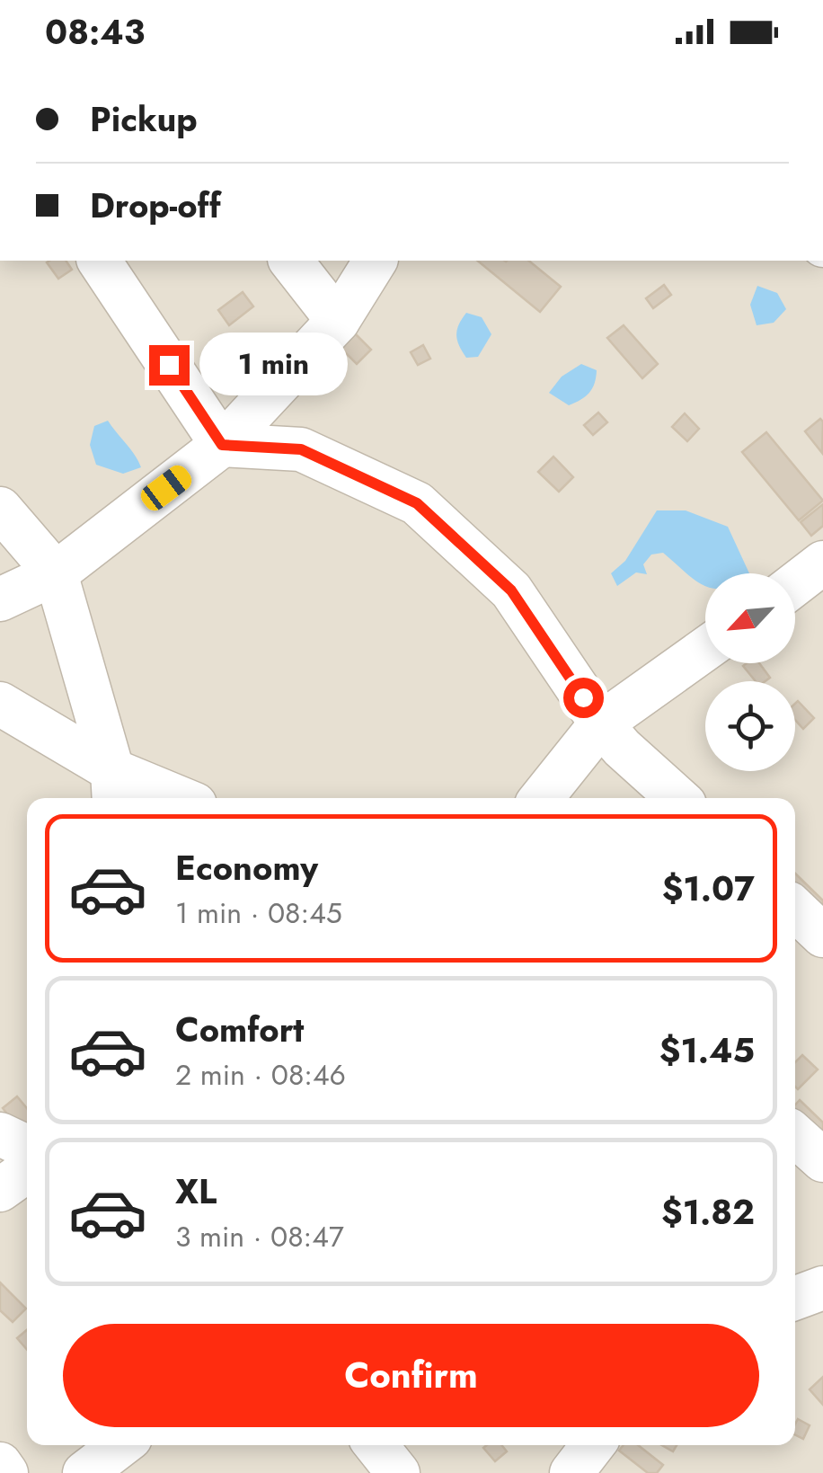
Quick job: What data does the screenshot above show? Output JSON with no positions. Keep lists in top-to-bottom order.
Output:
{
  "north": "bottom left",
  "page": {
    "status": "08:43",
    "banner": ["Pickup", "Drop-off"],
    "bubble": "1 min",
    "list": [
      {
        "name": "Economy",
        "note": "1 min · 08:45",
        "value": "$1.07"
      },
      {
        "name": "Comfort",
        "note": "2 min · 08:46",
        "value": "$1.45"
      },
      {
        "name": "XL",
        "note": "3 min · 08:47",
        "value": "$1.82"
      }
    ],
    "buttons": "Confirm"
  }
}
